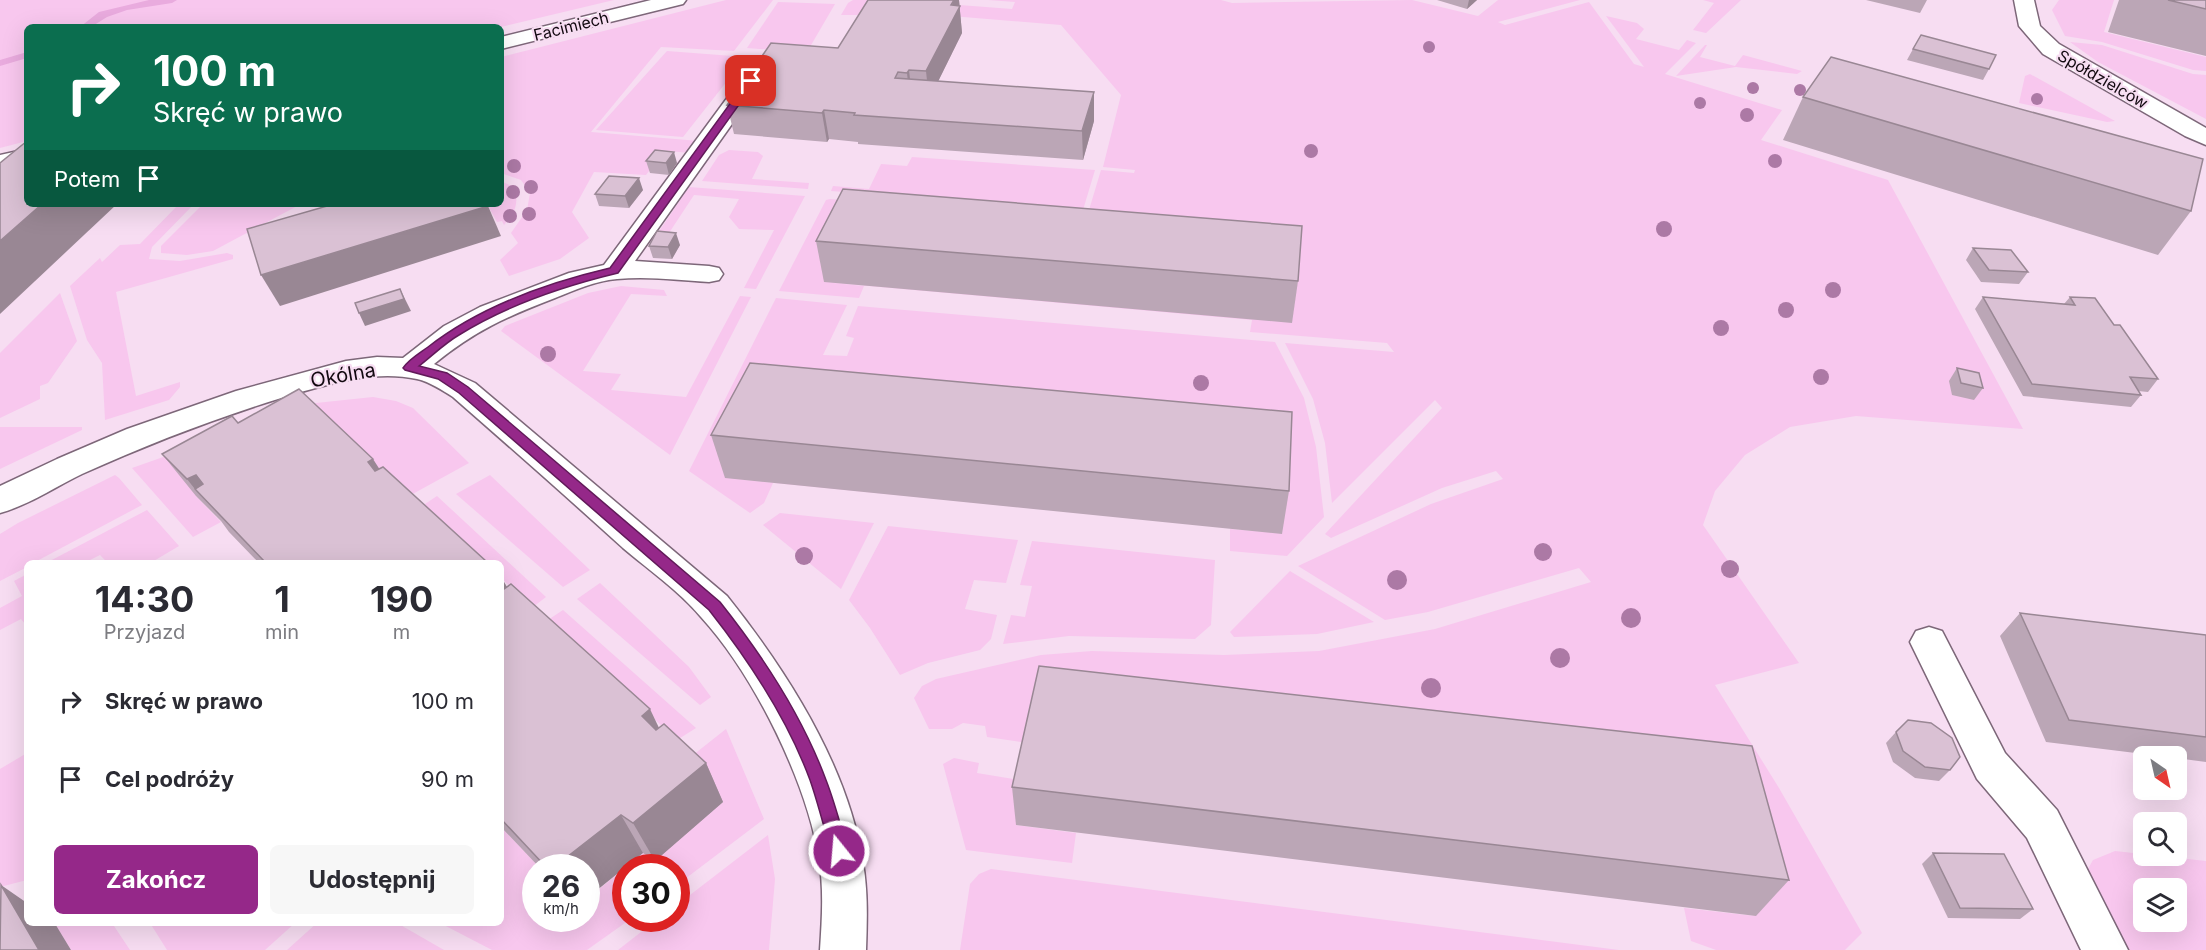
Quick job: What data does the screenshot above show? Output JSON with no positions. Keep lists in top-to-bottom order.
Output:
{
  "streets": {
    "street": ["Facimiech", "Spółdzielców", "Okólna"]
  },
  "north": "bottom right",
  "page": {
    "turn": ["100 m", "Skręć w prawo"],
    "then": "Potem",
    "eta": [
      "14:30",
      "Przyjazd",
      "1",
      "min",
      "190",
      "m"
    ],
    "list": [
      {
        "name": "Skręć w prawo",
        "value": "100 m"
      },
      {
        "name": "Cel podróży",
        "value": "90 m"
      }
    ],
    "buttons": ["Zakończ", "Udostępnij"],
    "speed": "26 km/h",
    "limit": "30"
  }
}
